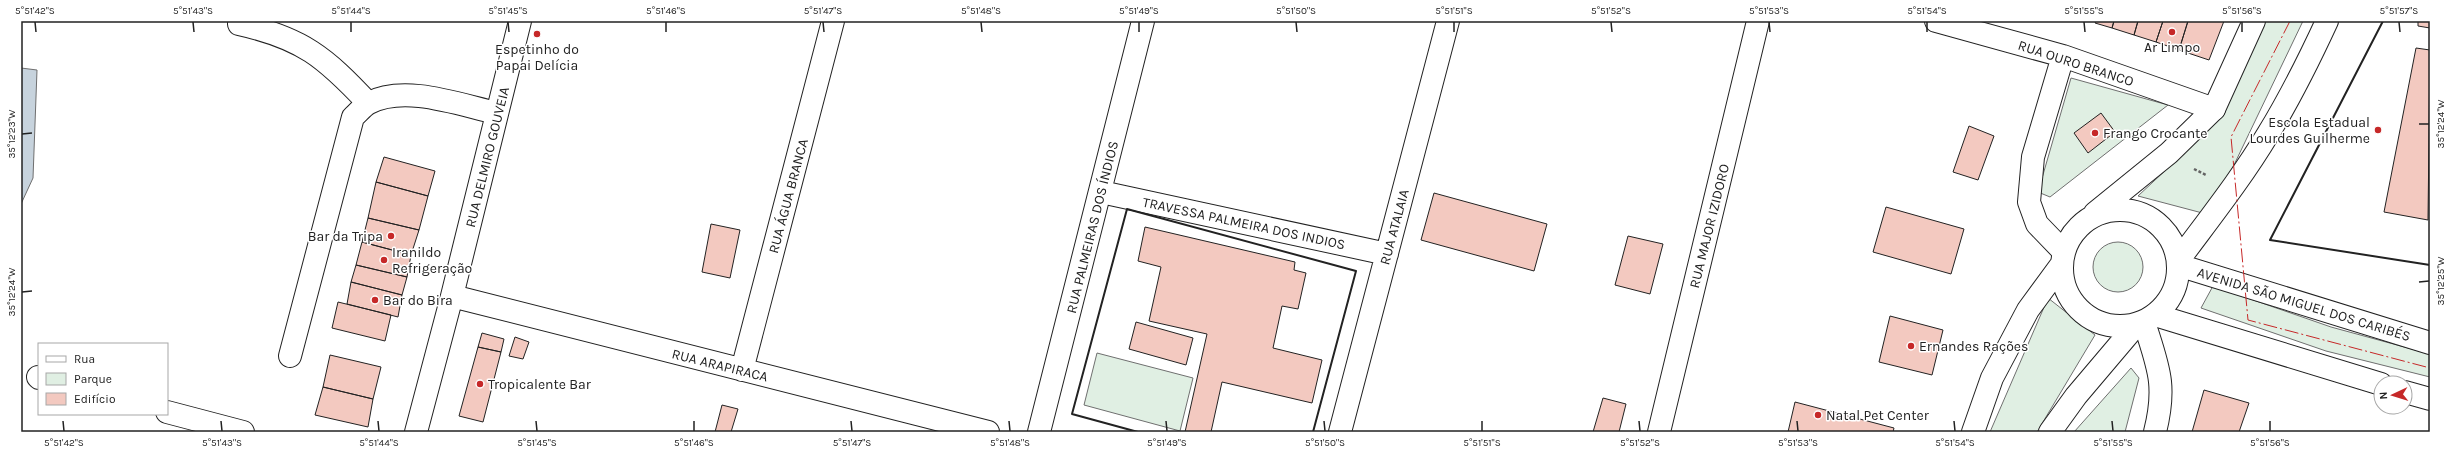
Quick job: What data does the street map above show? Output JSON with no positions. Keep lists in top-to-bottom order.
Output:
{
  "streets": {
    "street": [
      "RUA OURO BRANCO",
      "RUA DELMIRO GOUVEIA",
      "RUA ÁGUA BRANCA",
      "TRAVESSA PALMEIRA DOS INDIOS",
      "RUA MAJOR IZIDORO",
      "RUA PALMEIRAS DOS ÍNDIOS",
      "RUA ATALAIA",
      "AVENIDA SÃO MIGUEL DOS CARIBÉS",
      "RUA ARAPIRACA"
    ]
  },
  "crossings": [
    ["RUA DELMIRO GOUVEIA", "RUA ARAPIRACA"],
    ["RUA ÁGUA BRANCA", "RUA ARAPIRACA"],
    ["TRAVESSA PALMEIRA DOS INDIOS", "RUA PALMEIRAS DOS ÍNDIOS"],
    ["TRAVESSA PALMEIRA DOS INDIOS", "RUA ATALAIA"]
  ],
  "places": [
    "Ar Limpo",
    "Espetinho do Papai Delícia",
    "Escola Estadual Lourdes Guilherme",
    "Frango Crocante",
    "Bar da Tripa",
    "Iranildo Refrigeração",
    "Bar do Bira",
    "Ernandes Rações",
    "Tropicalente Bar",
    "Natal Pet Center"
  ],
  "legend": ["Rua", "Parque", "Edifício"],
  "north": "left",
  "coordinates": [
    "5°51'42\"S",
    "5°51'43\"S",
    "5°51'44\"S",
    "5°51'45\"S",
    "5°51'46\"S",
    "5°51'47\"S",
    "5°51'48\"S",
    "5°51'49\"S",
    "5°51'50\"S",
    "5°51'51\"S",
    "5°51'52\"S",
    "5°51'53\"S",
    "5°51'54\"S",
    "5°51'55\"S",
    "5°51'56\"S",
    "5°51'57\"S",
    "35°12'24\"W",
    "35°12'23\"W",
    "35°12'25\"W"
  ]
}
